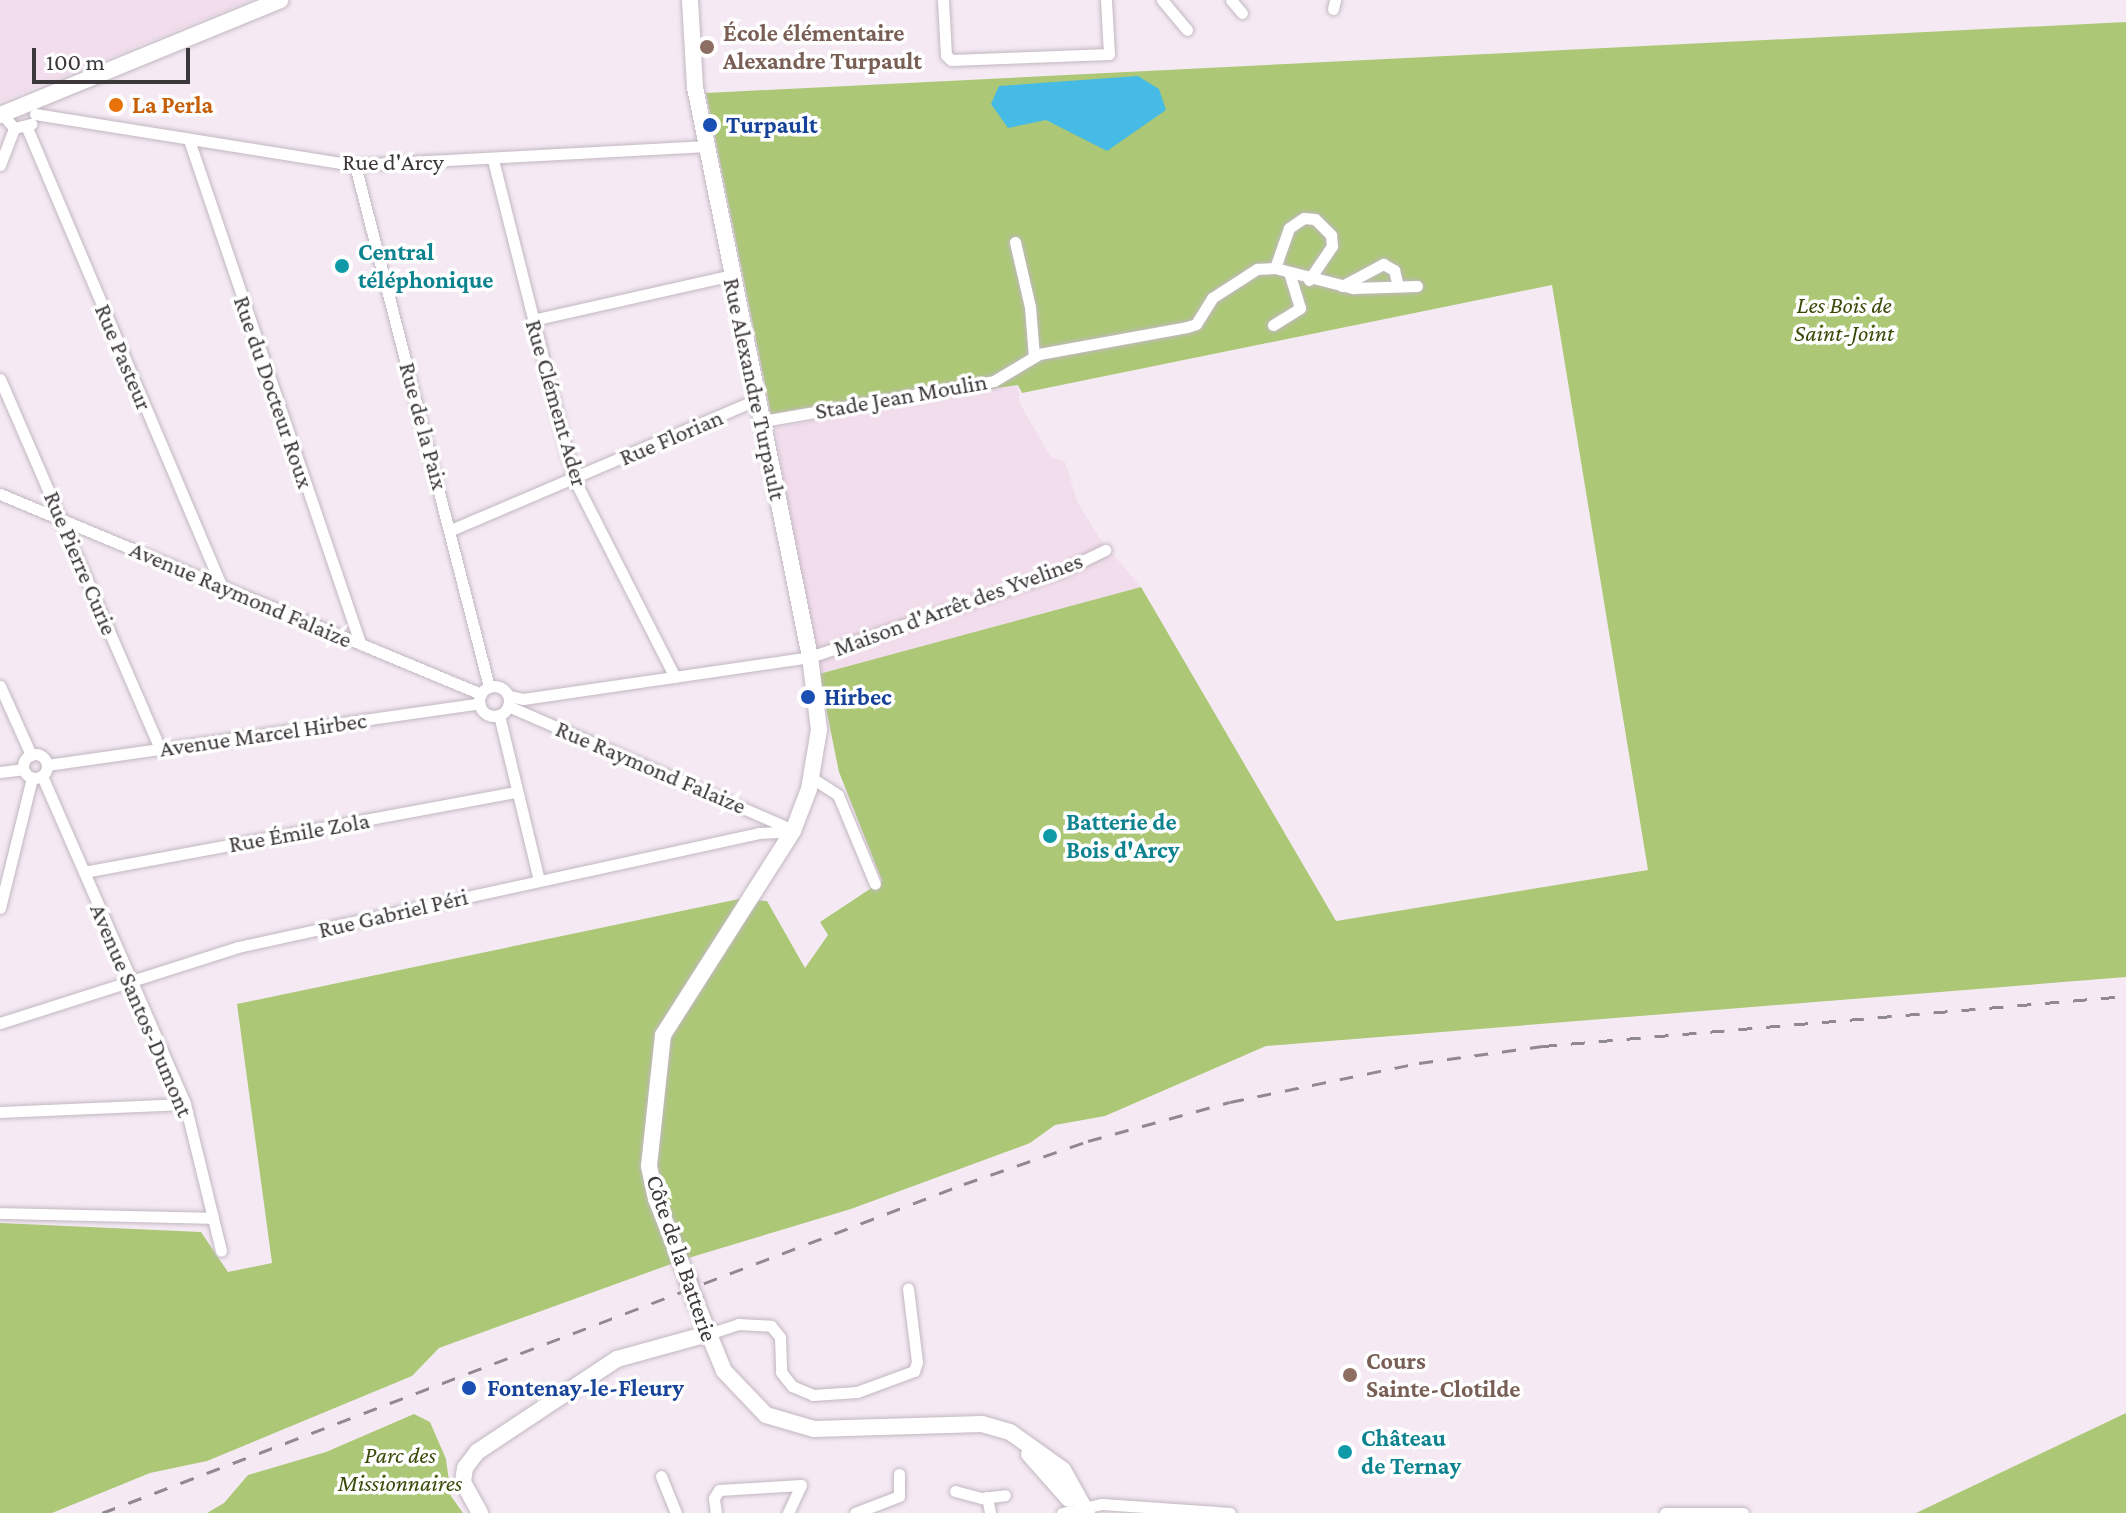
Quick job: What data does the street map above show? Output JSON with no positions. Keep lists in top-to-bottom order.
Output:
{
  "streets": {
    "main road": ["Rue Alexandre Turpault", "Côte de la Batterie"],
    "street": [
      "Rue d'Arcy",
      "Rue Pasteur",
      "Rue du Docteur Roux",
      "Stade Jean Moulin",
      "Rue Clément Ader",
      "Rue de la Paix",
      "Rue Florian",
      "Rue Pierre Curie",
      "Avenue Raymond Falaize",
      "Maison d'Arrêt des Yvelines",
      "Avenue Marcel Hirbec",
      "Rue Raymond Falaize",
      "Rue Émile Zola",
      "Rue Gabriel Péri",
      "Avenue Santos-Dumont"
    ]
  },
  "crossings": [
    ["Rue d'Arcy", "Rue Alexandre Turpault"],
    ["Rue d'Arcy", "Rue du Docteur Roux"],
    ["Rue d'Arcy", "Rue Clément Ader"],
    ["Rue d'Arcy", "Rue de la Paix"],
    ["Rue Pasteur", "Avenue Raymond Falaize"],
    ["Rue Alexandre Turpault", "Stade Jean Moulin"],
    ["Rue Alexandre Turpault", "Rue Florian"],
    ["Rue Alexandre Turpault", "Maison d'Arrêt des Yvelines"],
    ["Rue Alexandre Turpault", "Rue Raymond Falaize"],
    ["Rue Alexandre Turpault", "Rue Gabriel Péri"],
    ["Rue Alexandre Turpault", "Côte de la Batterie"],
    ["Rue du Docteur Roux", "Avenue Raymond Falaize"],
    ["Rue Clément Ader", "Rue Florian"],
    ["Rue de la Paix", "Rue Florian"],
    ["Rue de la Paix", "Avenue Raymond Falaize"],
    ["Rue de la Paix", "Avenue Marcel Hirbec"],
    ["Rue de la Paix", "Rue Raymond Falaize"],
    ["Rue Pierre Curie", "Avenue Raymond Falaize"],
    ["Rue Pierre Curie", "Avenue Marcel Hirbec"],
    ["Avenue Raymond Falaize", "Avenue Marcel Hirbec"],
    ["Avenue Raymond Falaize", "Rue Raymond Falaize"],
    ["Avenue Marcel Hirbec", "Rue Raymond Falaize"],
    ["Avenue Marcel Hirbec", "Avenue Santos-Dumont"],
    ["Rue Raymond Falaize", "Rue Gabriel Péri"],
    ["Rue Émile Zola", "Avenue Santos-Dumont"],
    ["Rue Gabriel Péri", "Avenue Santos-Dumont"]
  ],
  "parks": ["Les Bois de Saint-Joint", "Parc des Missionnaires"],
  "places": [
    "École élémentaire Alexandre Turpault",
    "La Perla",
    "Turpault",
    "Central téléphonique",
    "Hirbec",
    "Batterie de Bois d'Arcy",
    "Cours Sainte-Clotilde",
    "Fontenay-le-Fleury",
    "Château de Ternay"
  ],
  "scale_bar": "100 m"
}
